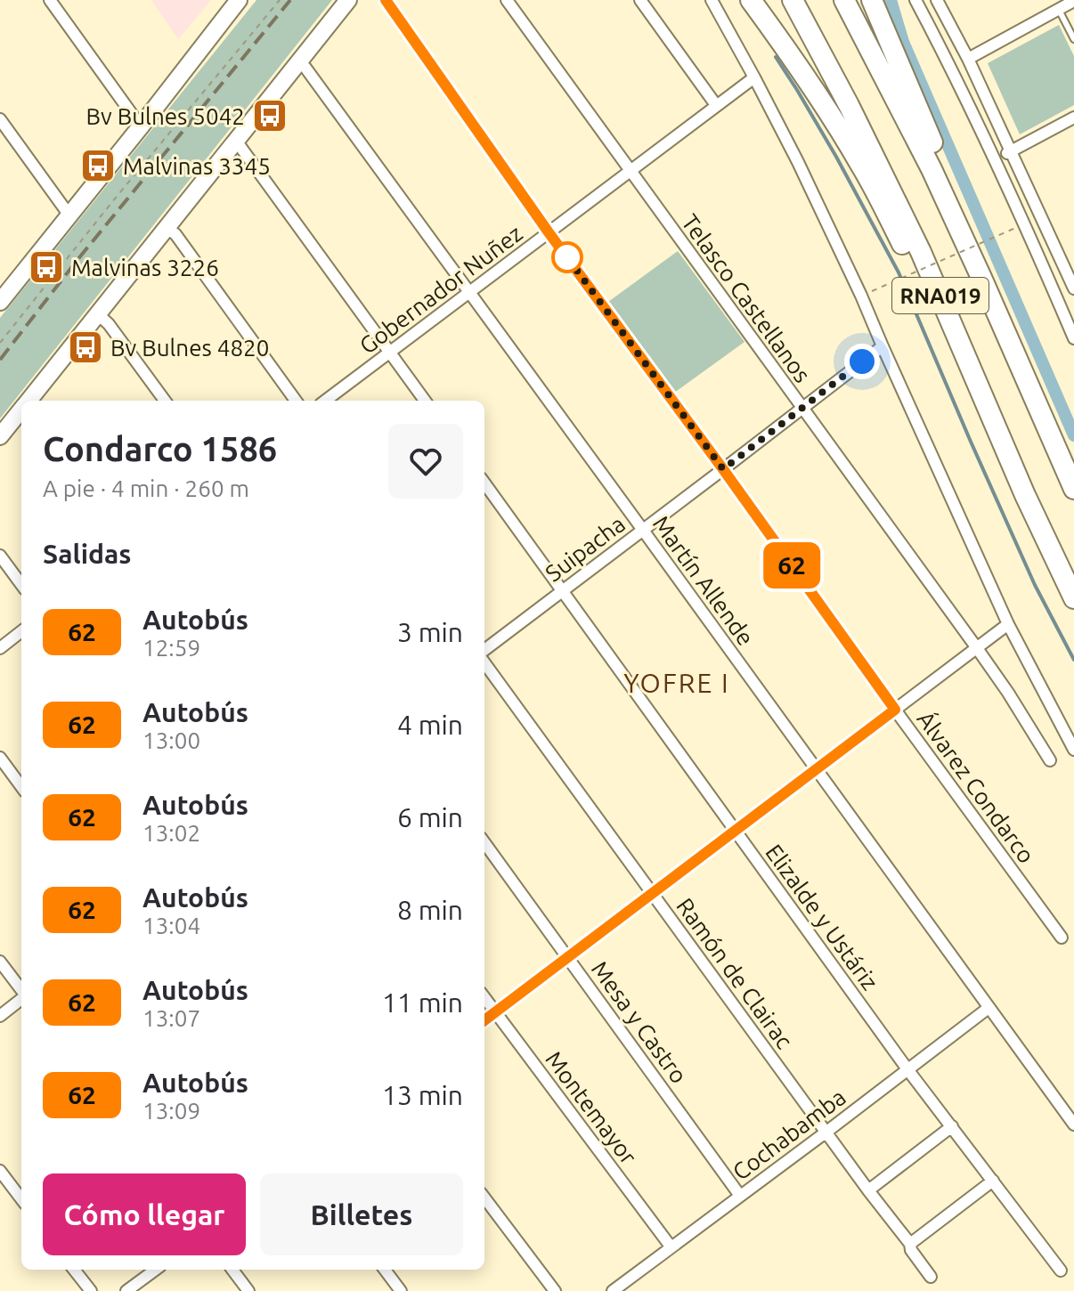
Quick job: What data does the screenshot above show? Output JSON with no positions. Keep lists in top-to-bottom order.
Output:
{
  "streets": {
    "highway": ["RNA019"],
    "street": [
      "Gobernador Nuñez",
      "Telasco Castellanos",
      "Suipacha",
      "Martín Allende",
      "Álvarez Condarco",
      "Elizalde y Ustáriz",
      "Ramón de Clairac",
      "Mesa y Castro",
      "Montemayor",
      "Cochabamba"
    ]
  },
  "crossings": [
    ["Gobernador Nuñez", "Telasco Castellanos"],
    ["Gobernador Nuñez", "Martín Allende"],
    ["Gobernador Nuñez", "Álvarez Condarco"],
    ["Telasco Castellanos", "Suipacha"],
    ["Suipacha", "Martín Allende"],
    ["Suipacha", "Álvarez Condarco"],
    ["Suipacha", "Elizalde y Ustáriz"],
    ["Martín Allende", "Cochabamba"],
    ["Elizalde y Ustáriz", "Cochabamba"],
    ["Ramón de Clairac", "Cochabamba"],
    ["Mesa y Castro", "Cochabamba"],
    ["Montemayor", "Cochabamba"]
  ],
  "districts": ["YOFRE I"],
  "places": {
    "bus stop": [
      "Bv Bulnes 5042",
      "Malvinas 3345",
      "Malvinas 3226",
      "Bv Bulnes 4820"
    ]
  },
  "lines": ["bus line 62"],
  "page": {
    "on_map": "62",
    "heading": [
      ["Condarco 1586", "A pie · 4 min · 260 m"],
      "Salidas"
    ],
    "list": [
      {
        "mark": "62",
        "name": "Autobús",
        "note": "12:59",
        "value": "3 min"
      },
      {
        "mark": "62",
        "name": "Autobús",
        "note": "13:00",
        "value": "4 min"
      },
      {
        "mark": "62",
        "name": "Autobús",
        "note": "13:02",
        "value": "6 min"
      },
      {
        "mark": "62",
        "name": "Autobús",
        "note": "13:04",
        "value": "8 min"
      },
      {
        "mark": "62",
        "name": "Autobús",
        "note": "13:07",
        "value": "11 min"
      },
      {
        "mark": "62",
        "name": "Autobús",
        "note": "13:09",
        "value": "13 min"
      }
    ],
    "buttons": ["Cómo llegar", "Billetes"]
  }
}
